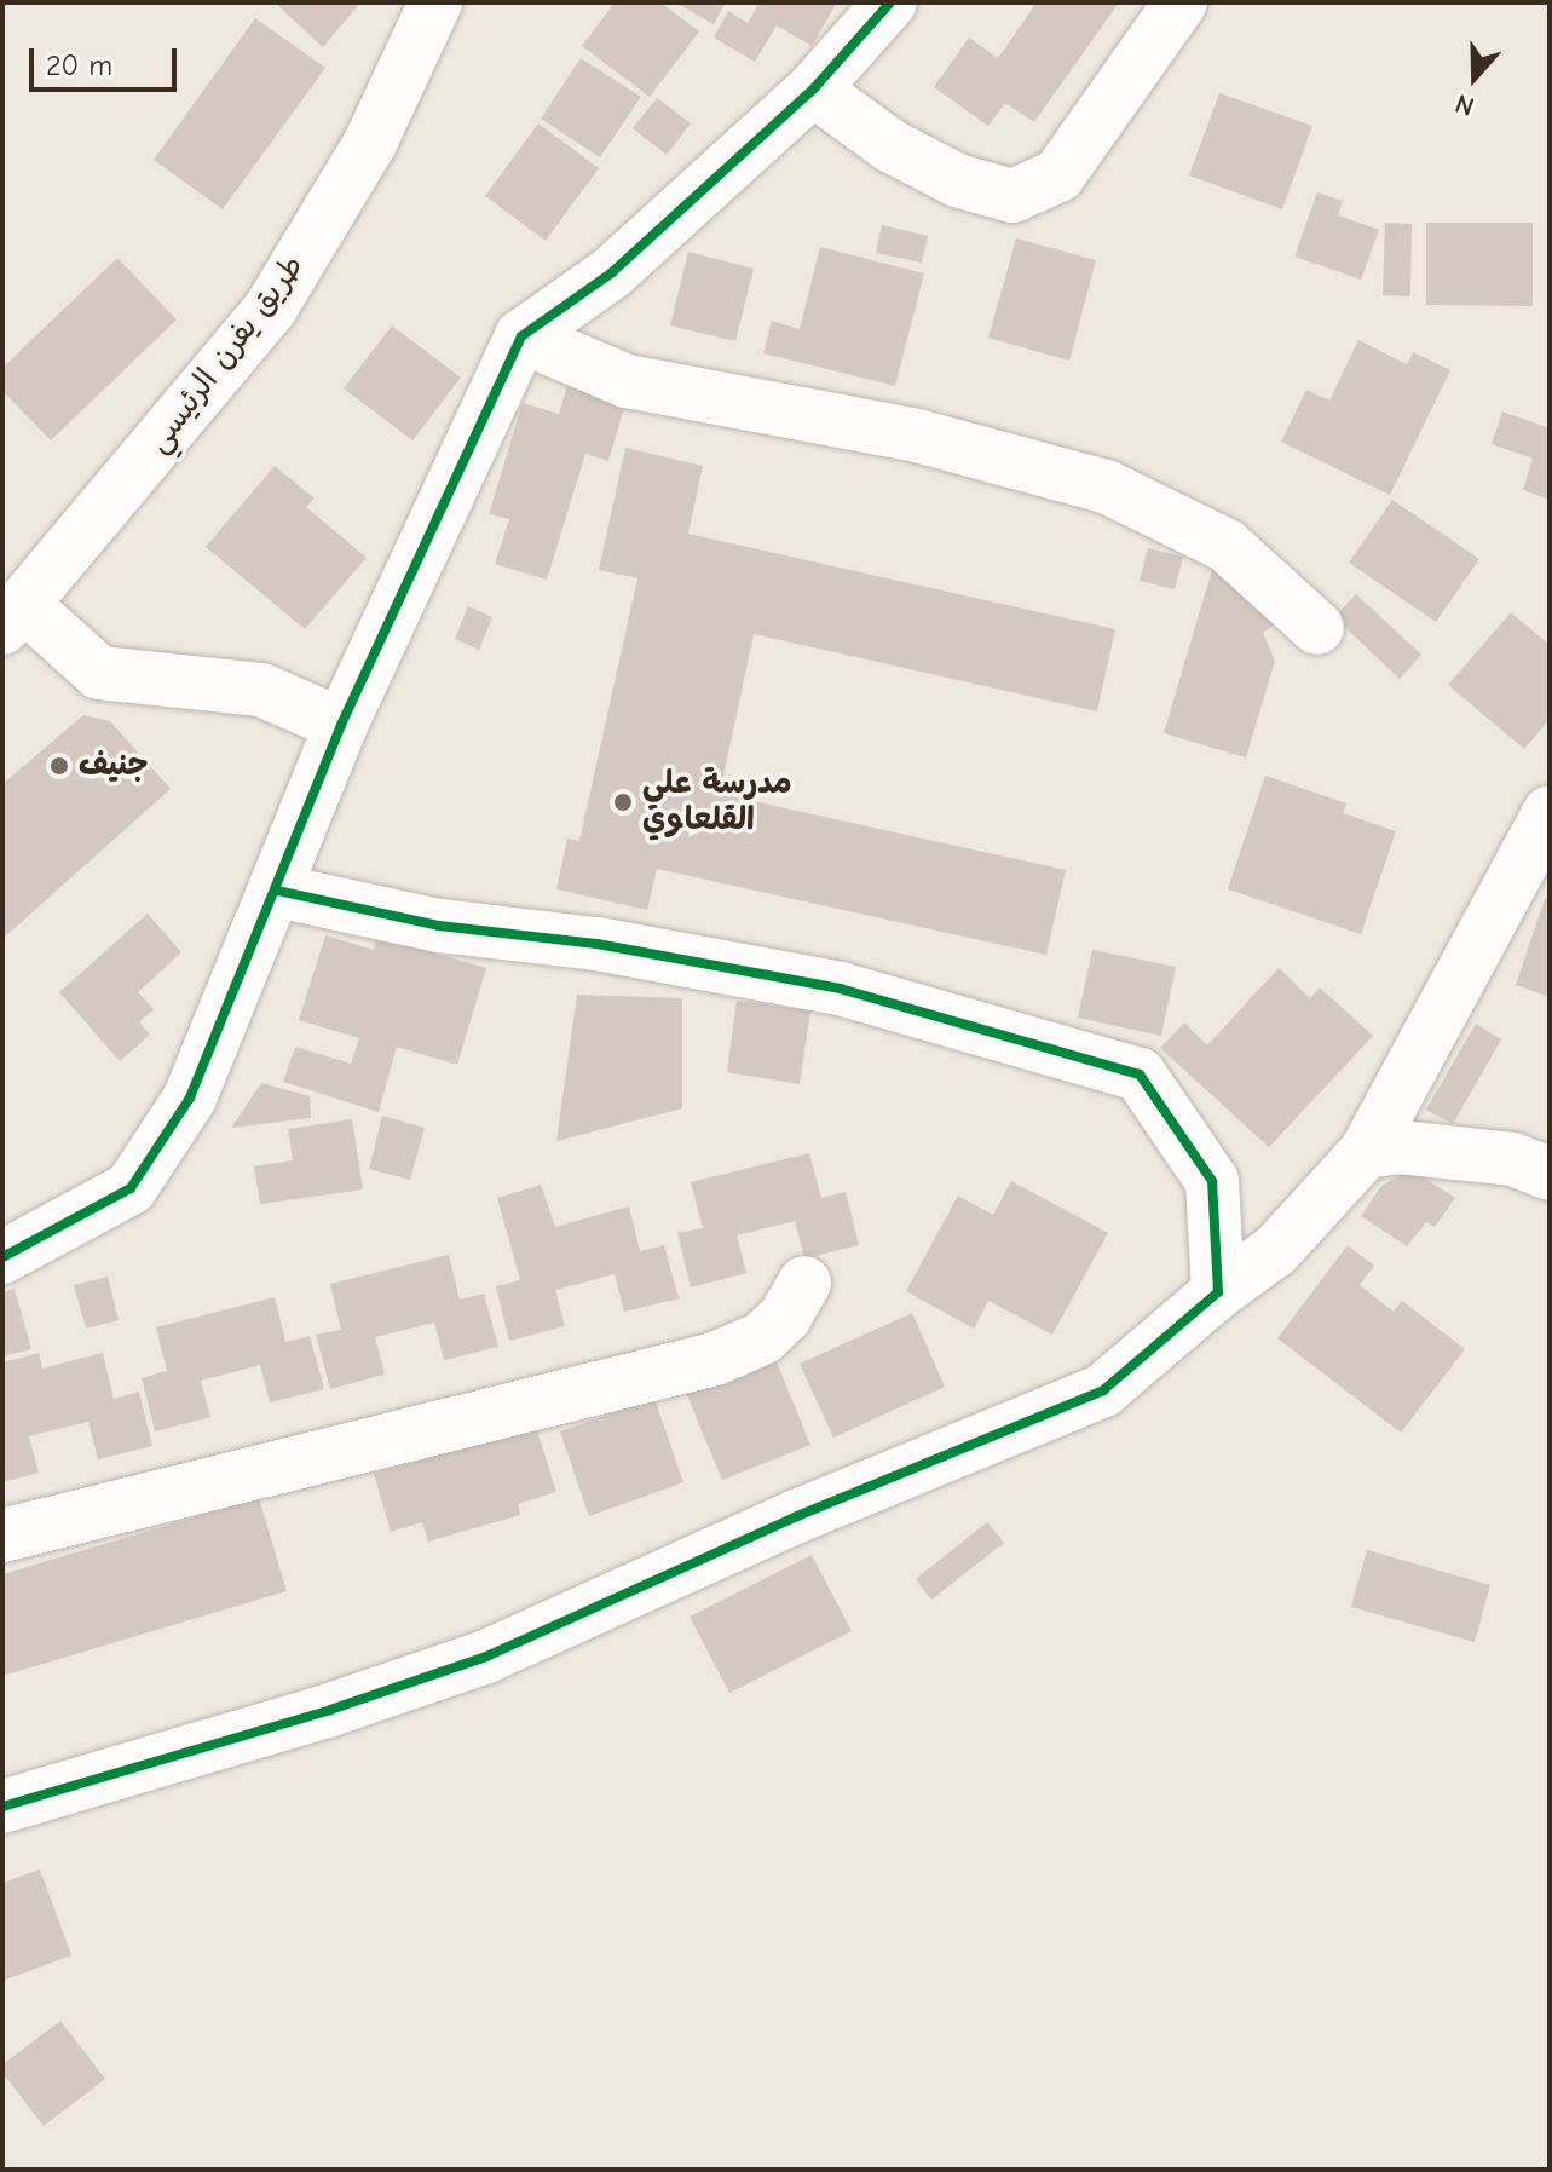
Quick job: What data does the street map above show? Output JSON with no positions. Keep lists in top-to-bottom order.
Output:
{
  "streets": {
    "street": ["طريق يفرن الرئيسي"]
  },
  "places": ["جنيف", "مدرسة علي القلعاوي"],
  "scale_bar": "20 m",
  "north": "bottom"
}
